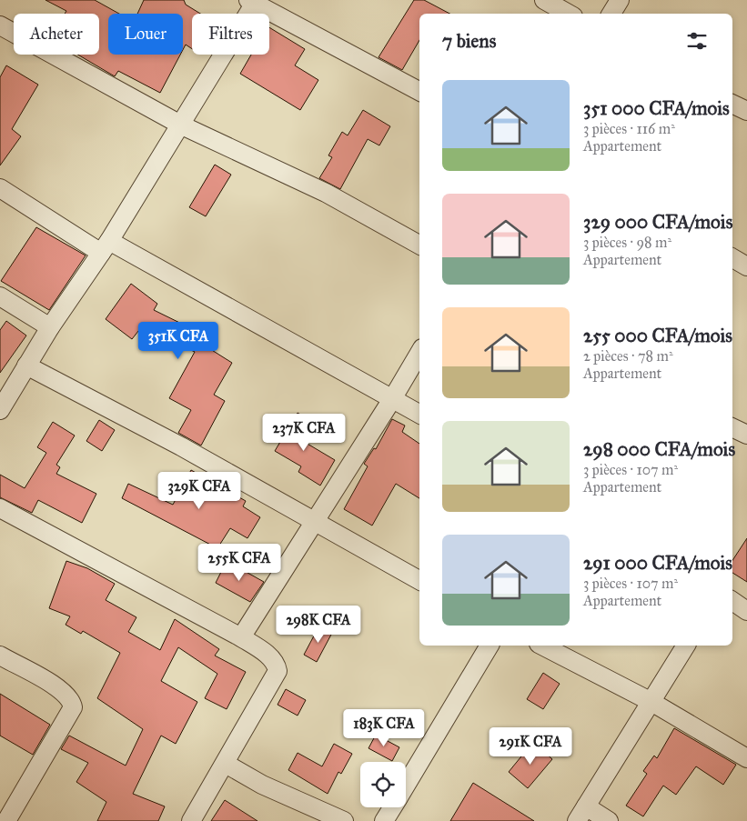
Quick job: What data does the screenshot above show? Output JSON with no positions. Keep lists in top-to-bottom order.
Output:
{
  "page": {
    "chip": ["Acheter", "Louer", "Filtres"],
    "heading": "7 biens",
    "list": [
      {
        "name": "351 000 CFA/mois",
        "note": "3 pièces · 116 m² · Appartement"
      },
      {
        "name": "329 000 CFA/mois",
        "note": "3 pièces · 98 m² · Appartement"
      },
      {
        "name": "255 000 CFA/mois",
        "note": "2 pièces · 78 m² · Appartement"
      },
      {
        "name": "298 000 CFA/mois",
        "note": "3 pièces · 107 m² · Appartement"
      },
      {
        "name": "291 000 CFA/mois",
        "note": "3 pièces · 107 m² · Appartement"
      }
    ],
    "price": [
      "351K CFA",
      "237K CFA",
      "329K CFA",
      "255K CFA",
      "298K CFA",
      "183K CFA",
      "291K CFA"
    ]
  }
}
